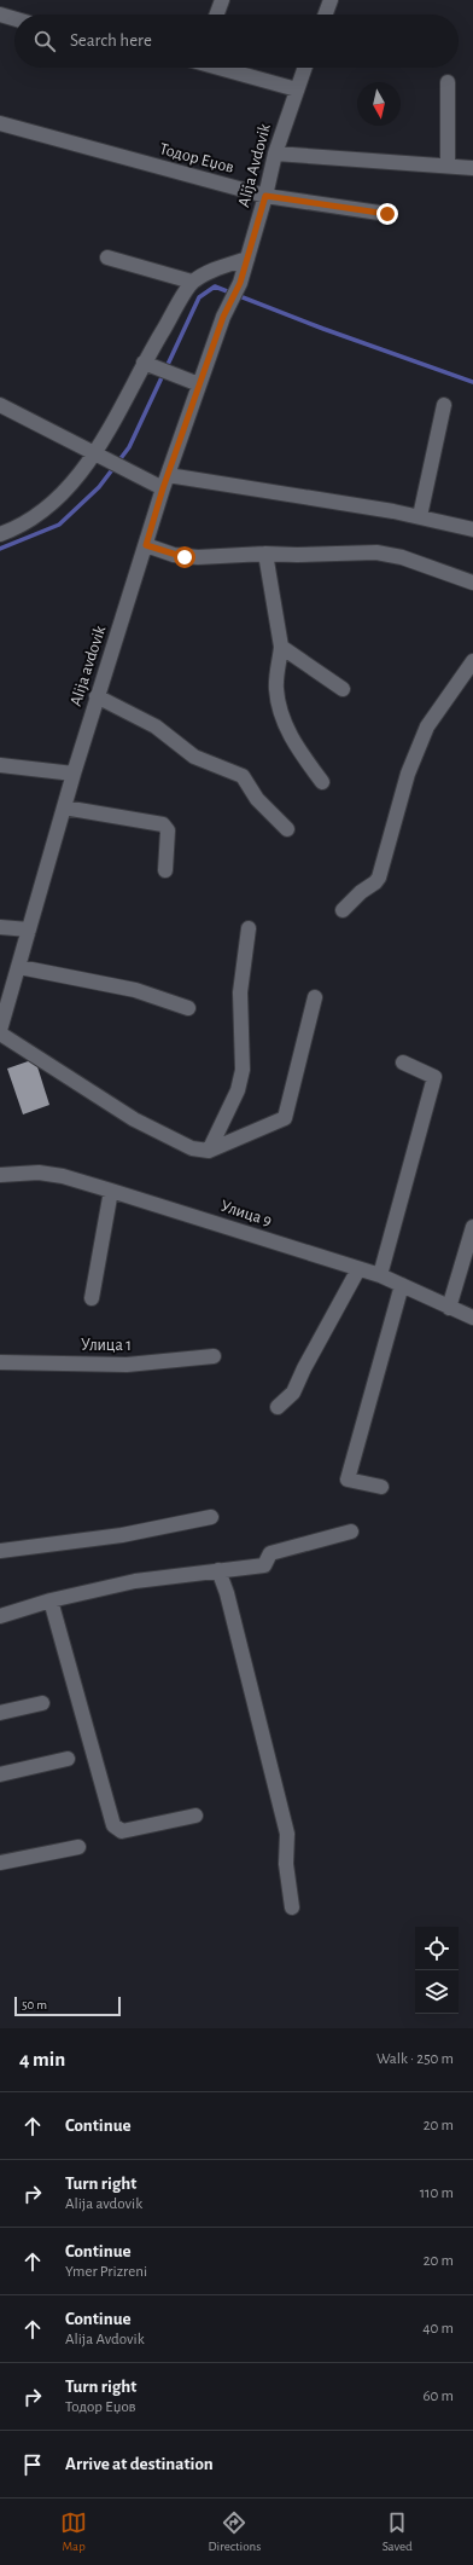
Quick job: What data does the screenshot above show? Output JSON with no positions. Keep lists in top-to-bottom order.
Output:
{
  "streets": {
    "street": [
      "Тодор Еџов",
      "Alija Avdovik",
      "Alija avdovik",
      "Улица 9",
      "Улица 1"
    ]
  },
  "crossings": [
    ["Тодор Еџов", "Alija Avdovik"],
    ["Alija Avdovik", "Alija avdovik"]
  ],
  "scale_bar": "50 m",
  "north": "bottom",
  "page": {
    "search": "Search here",
    "scale": "50 m",
    "heading": ["4 min", "Walk · 250 m"],
    "list": [
      ["Continue", "20 m"],
      ["Turn right", "Alija avdovik", "110 m"],
      ["Continue", "Ymer Prizreni", "20 m"],
      ["Continue", "Alija Avdovik", "40 m"],
      ["Turn right", "Тодор Еџов", "60 m"],
      "Arrive at destination"
    ],
    "nav": ["Map", "Directions", "Saved"]
  }
}
